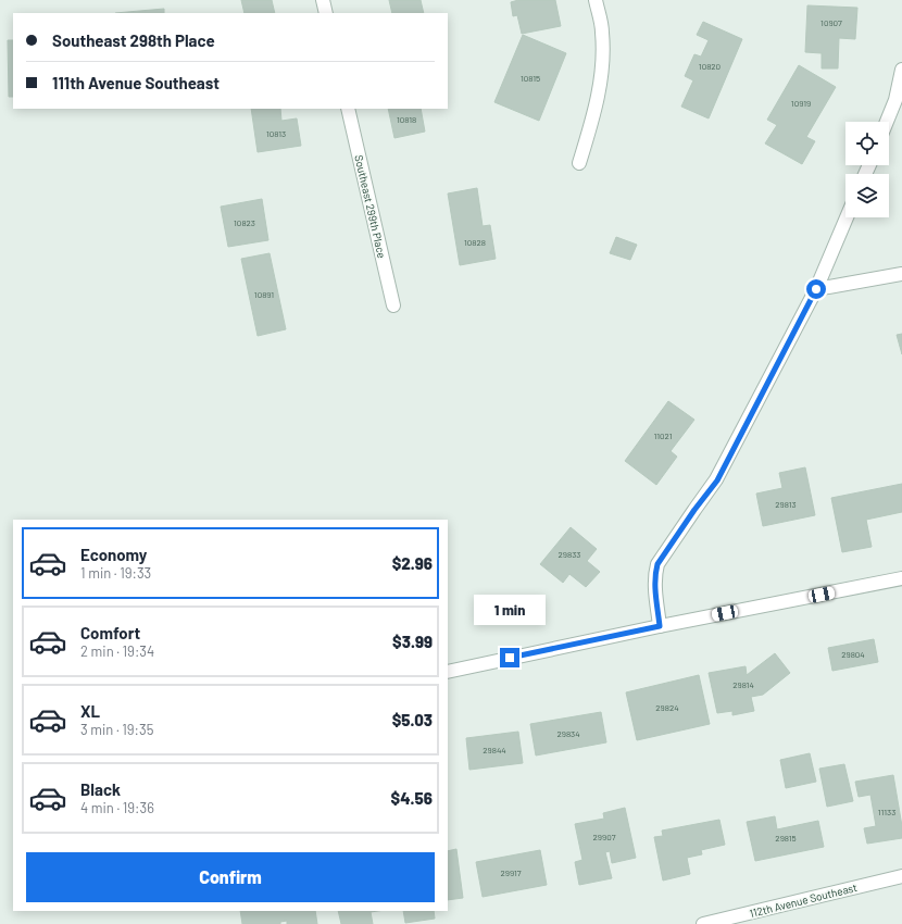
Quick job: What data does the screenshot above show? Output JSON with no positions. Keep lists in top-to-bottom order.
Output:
{
  "streets": {
    "street": ["Southeast 299th Place", "112th Avenue Southeast"]
  },
  "house_numbers": [
    "10907",
    "10820",
    "10815",
    "10919",
    "10818",
    "10813",
    "10823",
    "10828",
    "10891",
    "11021",
    "29813",
    "29833",
    "29804",
    "29814",
    "29824",
    "29834",
    "29844",
    "11133",
    "29907",
    "29815",
    "29917"
  ],
  "page": {
    "banner": ["Southeast 298th Place", "111th Avenue Southeast"],
    "list": [
      {
        "name": "Economy",
        "note": "1 min · 19:33",
        "value": "$2.96"
      },
      {
        "name": "Comfort",
        "note": "2 min · 19:34",
        "value": "$3.99"
      },
      {
        "name": "XL",
        "note": "3 min · 19:35",
        "value": "$5.03"
      },
      {
        "name": "Black",
        "note": "4 min · 19:36",
        "value": "$4.56"
      }
    ],
    "bubble": "1 min",
    "buttons": "Confirm"
  }
}
